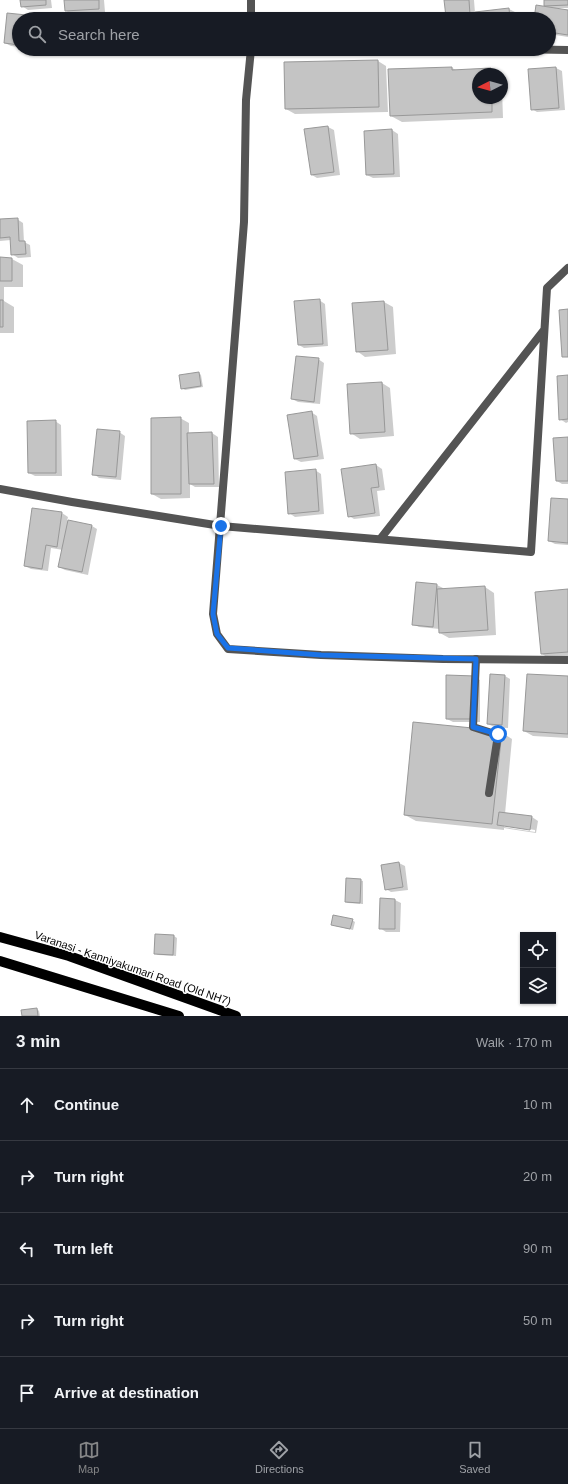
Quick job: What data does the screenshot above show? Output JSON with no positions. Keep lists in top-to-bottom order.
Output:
{
  "streets": {
    "main road": ["Varanasi - Kanniyakumari Road (Old NH7)"]
  },
  "north": "left",
  "page": {
    "search": "Search here",
    "heading": ["3 min", "Walk · 170 m"],
    "list": [
      ["Continue", "10 m"],
      ["Turn right", "20 m"],
      ["Turn left", "90 m"],
      ["Turn right", "50 m"],
      "Arrive at destination"
    ],
    "nav": ["Map", "Directions", "Saved"]
  }
}
